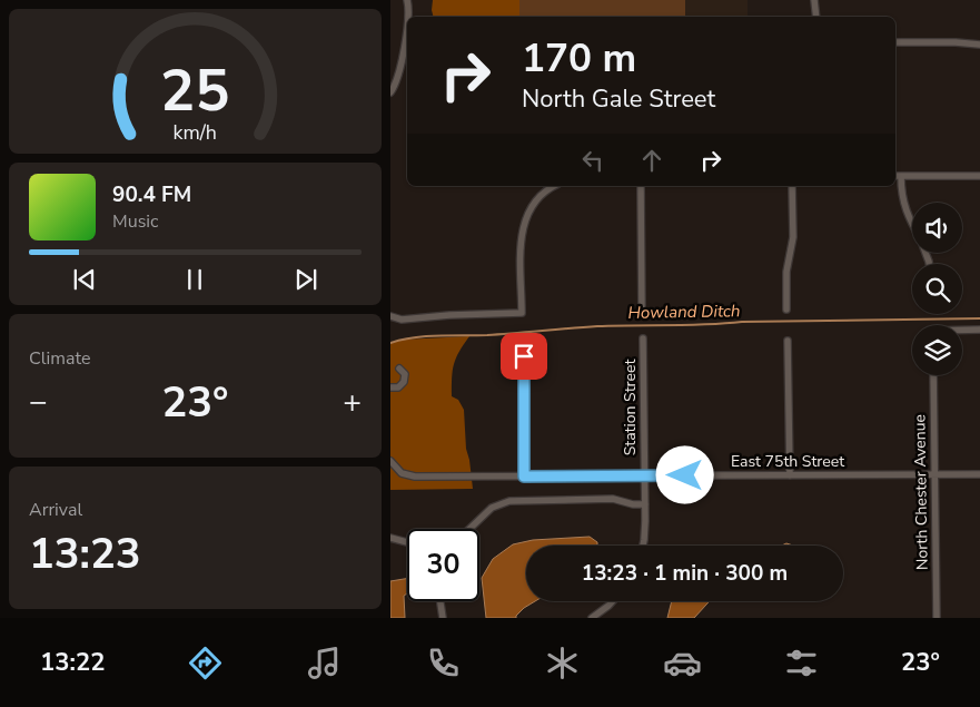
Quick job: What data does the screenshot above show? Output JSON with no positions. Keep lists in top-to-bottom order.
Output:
{
  "streets": {
    "street": ["Station Street", "East 75th Street", "North Chester Avenue"]
  },
  "crossings": [
    ["Station Street", "East 75th Street"],
    ["East 75th Street", "North Chester Avenue"]
  ],
  "water": ["Howland Ditch"],
  "page": {
    "turn": ["170 m", "North Gale Street"],
    "song": ["90.4 FM", "Music"],
    "tile": [
      "Climate",
      ["Arrival", "13:23"]
    ],
    "heat": ["−", "23°", "+"],
    "limit": "30",
    "trip": "13:23 · 1 min · 300 m",
    "tabs": ["13:22", "23°"],
    "gauge": ["25", "km/h"]
  }
}
